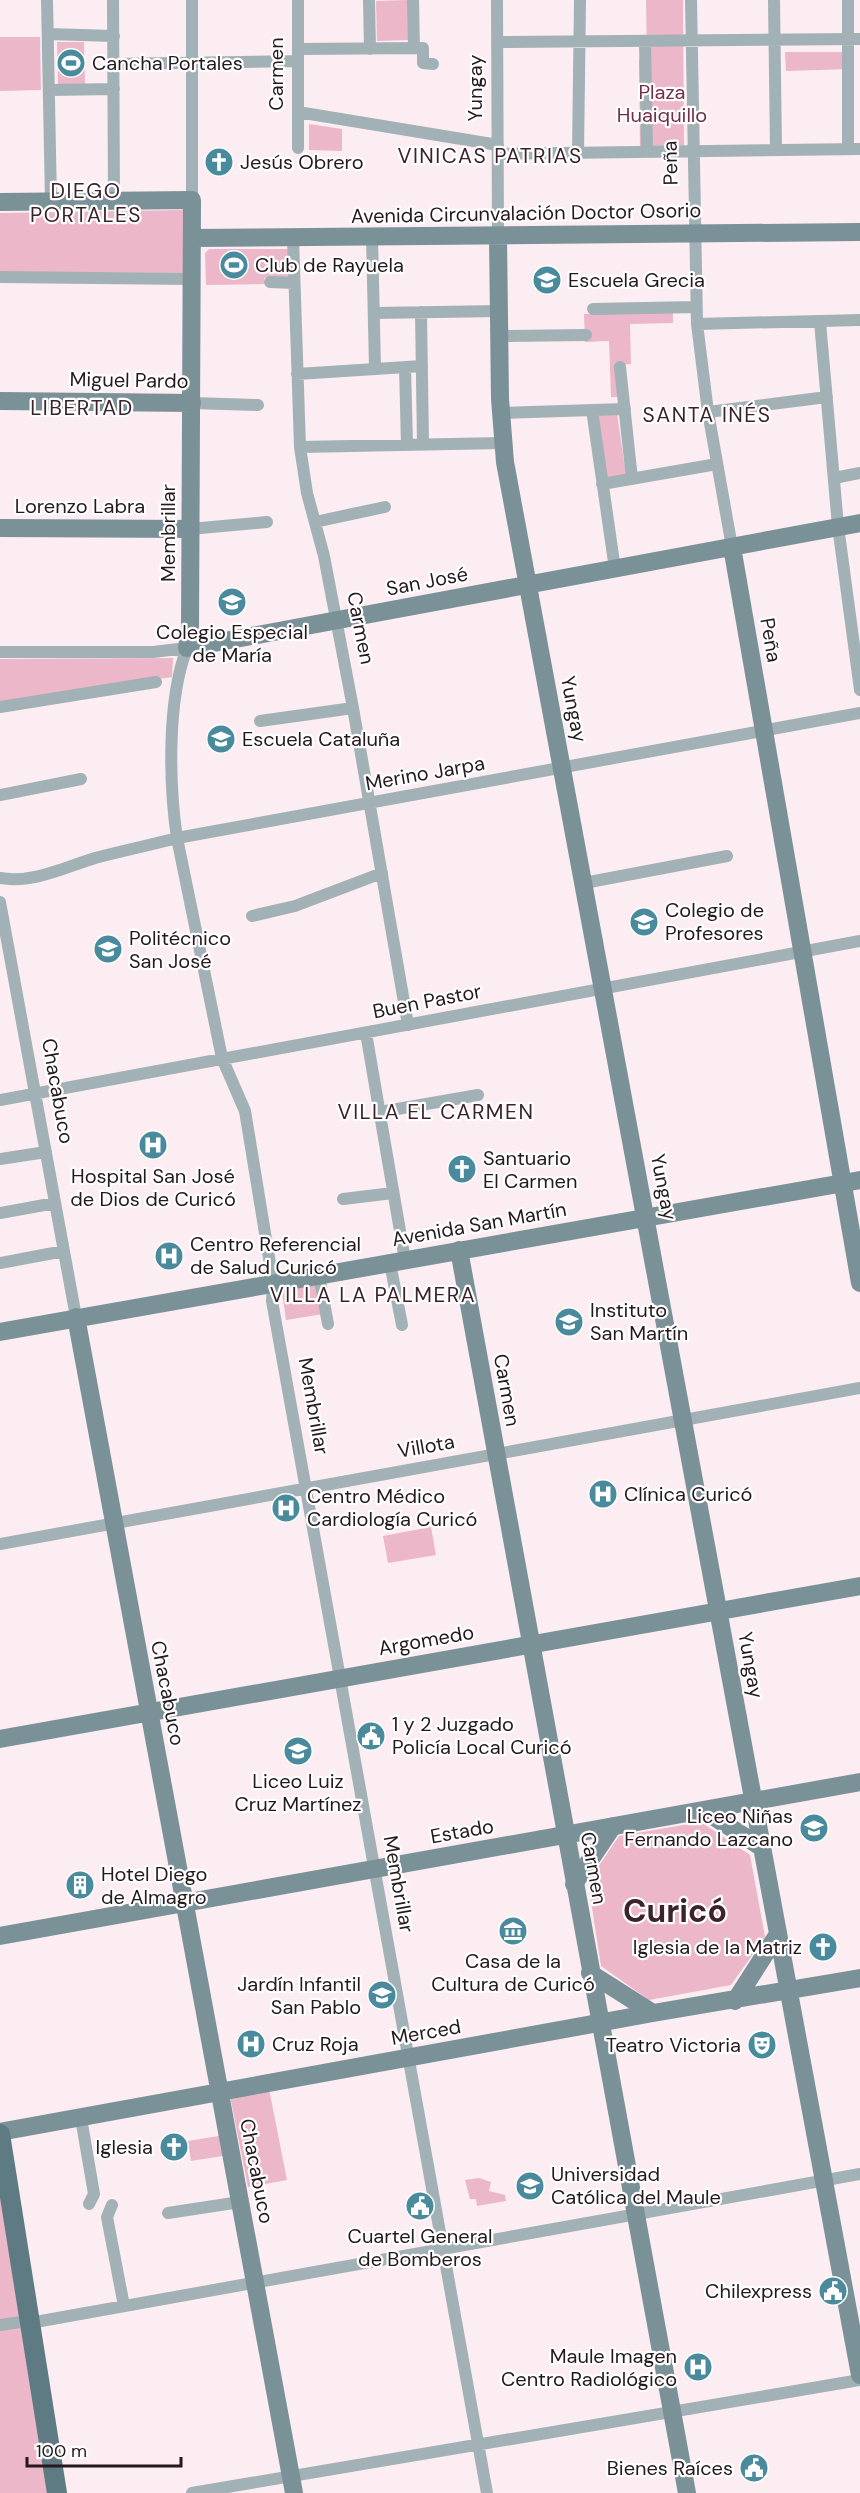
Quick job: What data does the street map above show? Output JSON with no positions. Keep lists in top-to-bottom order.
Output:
{
  "streets": {
    "street": [
      "Carmen",
      "Yungay",
      "Peña",
      "Avenida Circunvalación Doctor Osorio",
      "Miguel Pardo",
      "Lorenzo Labra",
      "Membrillar",
      "San José",
      "Merino Jarpa",
      "Buen Pastor",
      "Chacabuco",
      "Avenida San Martín",
      "Villota",
      "Argomedo",
      "Estado",
      "Merced"
    ]
  },
  "crossings": [
    ["Carmen", "Yungay"],
    ["Carmen", "Avenida Circunvalación Doctor Osorio"],
    ["Carmen", "San José"],
    ["Carmen", "Merino Jarpa"],
    ["Carmen", "Buen Pastor"],
    ["Carmen", "Avenida San Martín"],
    ["Carmen", "Villota"],
    ["Carmen", "Argomedo"],
    ["Carmen", "Estado"],
    ["Carmen", "Merced"],
    ["Yungay", "Avenida Circunvalación Doctor Osorio"],
    ["Yungay", "San José"],
    ["Yungay", "Merino Jarpa"],
    ["Yungay", "Buen Pastor"],
    ["Yungay", "Avenida San Martín"],
    ["Yungay", "Villota"],
    ["Yungay", "Argomedo"],
    ["Yungay", "Estado"],
    ["Yungay", "Merced"],
    ["Peña", "Avenida Circunvalación Doctor Osorio"],
    ["Peña", "San José"],
    ["Peña", "Merino Jarpa"],
    ["Peña", "Buen Pastor"],
    ["Peña", "Avenida San Martín"],
    ["Avenida Circunvalación Doctor Osorio", "Membrillar"],
    ["Miguel Pardo", "Membrillar"],
    ["Lorenzo Labra", "Membrillar"],
    ["Membrillar", "San José"],
    ["Membrillar", "Merino Jarpa"],
    ["Membrillar", "Buen Pastor"],
    ["Membrillar", "Avenida San Martín"],
    ["Membrillar", "Villota"],
    ["Membrillar", "Argomedo"],
    ["Membrillar", "Estado"],
    ["Membrillar", "Merced"],
    ["Buen Pastor", "Chacabuco"],
    ["Chacabuco", "Avenida San Martín"],
    ["Chacabuco", "Villota"],
    ["Chacabuco", "Argomedo"],
    ["Chacabuco", "Estado"],
    ["Chacabuco", "Merced"],
    ["Estado", "Merced"]
  ],
  "districts": [
    "VINICAS PATRIAS",
    "DIEGO PORTALES",
    "LIBERTAD",
    "SANTA INÉS",
    "VILLA EL CARMEN",
    "VILLA LA PALMERA",
    "Curicó"
  ],
  "parks": ["Plaza Huaiquillo"],
  "places": {
    "sports": ["Cancha Portales", "Club de Rayuela"],
    "church": [
      "Jesús Obrero",
      "Santuario El Carmen",
      "Iglesia de la Matriz",
      "Iglesia"
    ],
    "school or university": [
      "Escuela Grecia",
      "Colegio Especial de María",
      "Escuela Cataluña",
      "Colegio de Profesores",
      "Politécnico San José",
      "Instituto San Martín",
      "Liceo Luiz Cruz Martínez",
      "Liceo Niñas Fernando Lazcano",
      "Jardín Infantil San Pablo",
      "Universidad Católica del Maule"
    ],
    "hospital": [
      "Hospital San José de Dios de Curicó",
      "Centro Referencial de Salud Curicó",
      "Clínica Curicó",
      "Centro Médico Cardiología Curicó",
      "Cruz Roja",
      "Maule Imagen Centro Radiológico"
    ],
    "public building": [
      "1 y 2 Juzgado Policía Local Curicó",
      "Cuartel General de Bomberos",
      "Chilexpress",
      "Bienes Raíces"
    ],
    "building": ["Hotel Diego de Almagro"],
    "museum": ["Casa de la Cultura de Curicó"],
    "theatre": ["Teatro Victoria"]
  },
  "scale_bar": "100 m"
}
